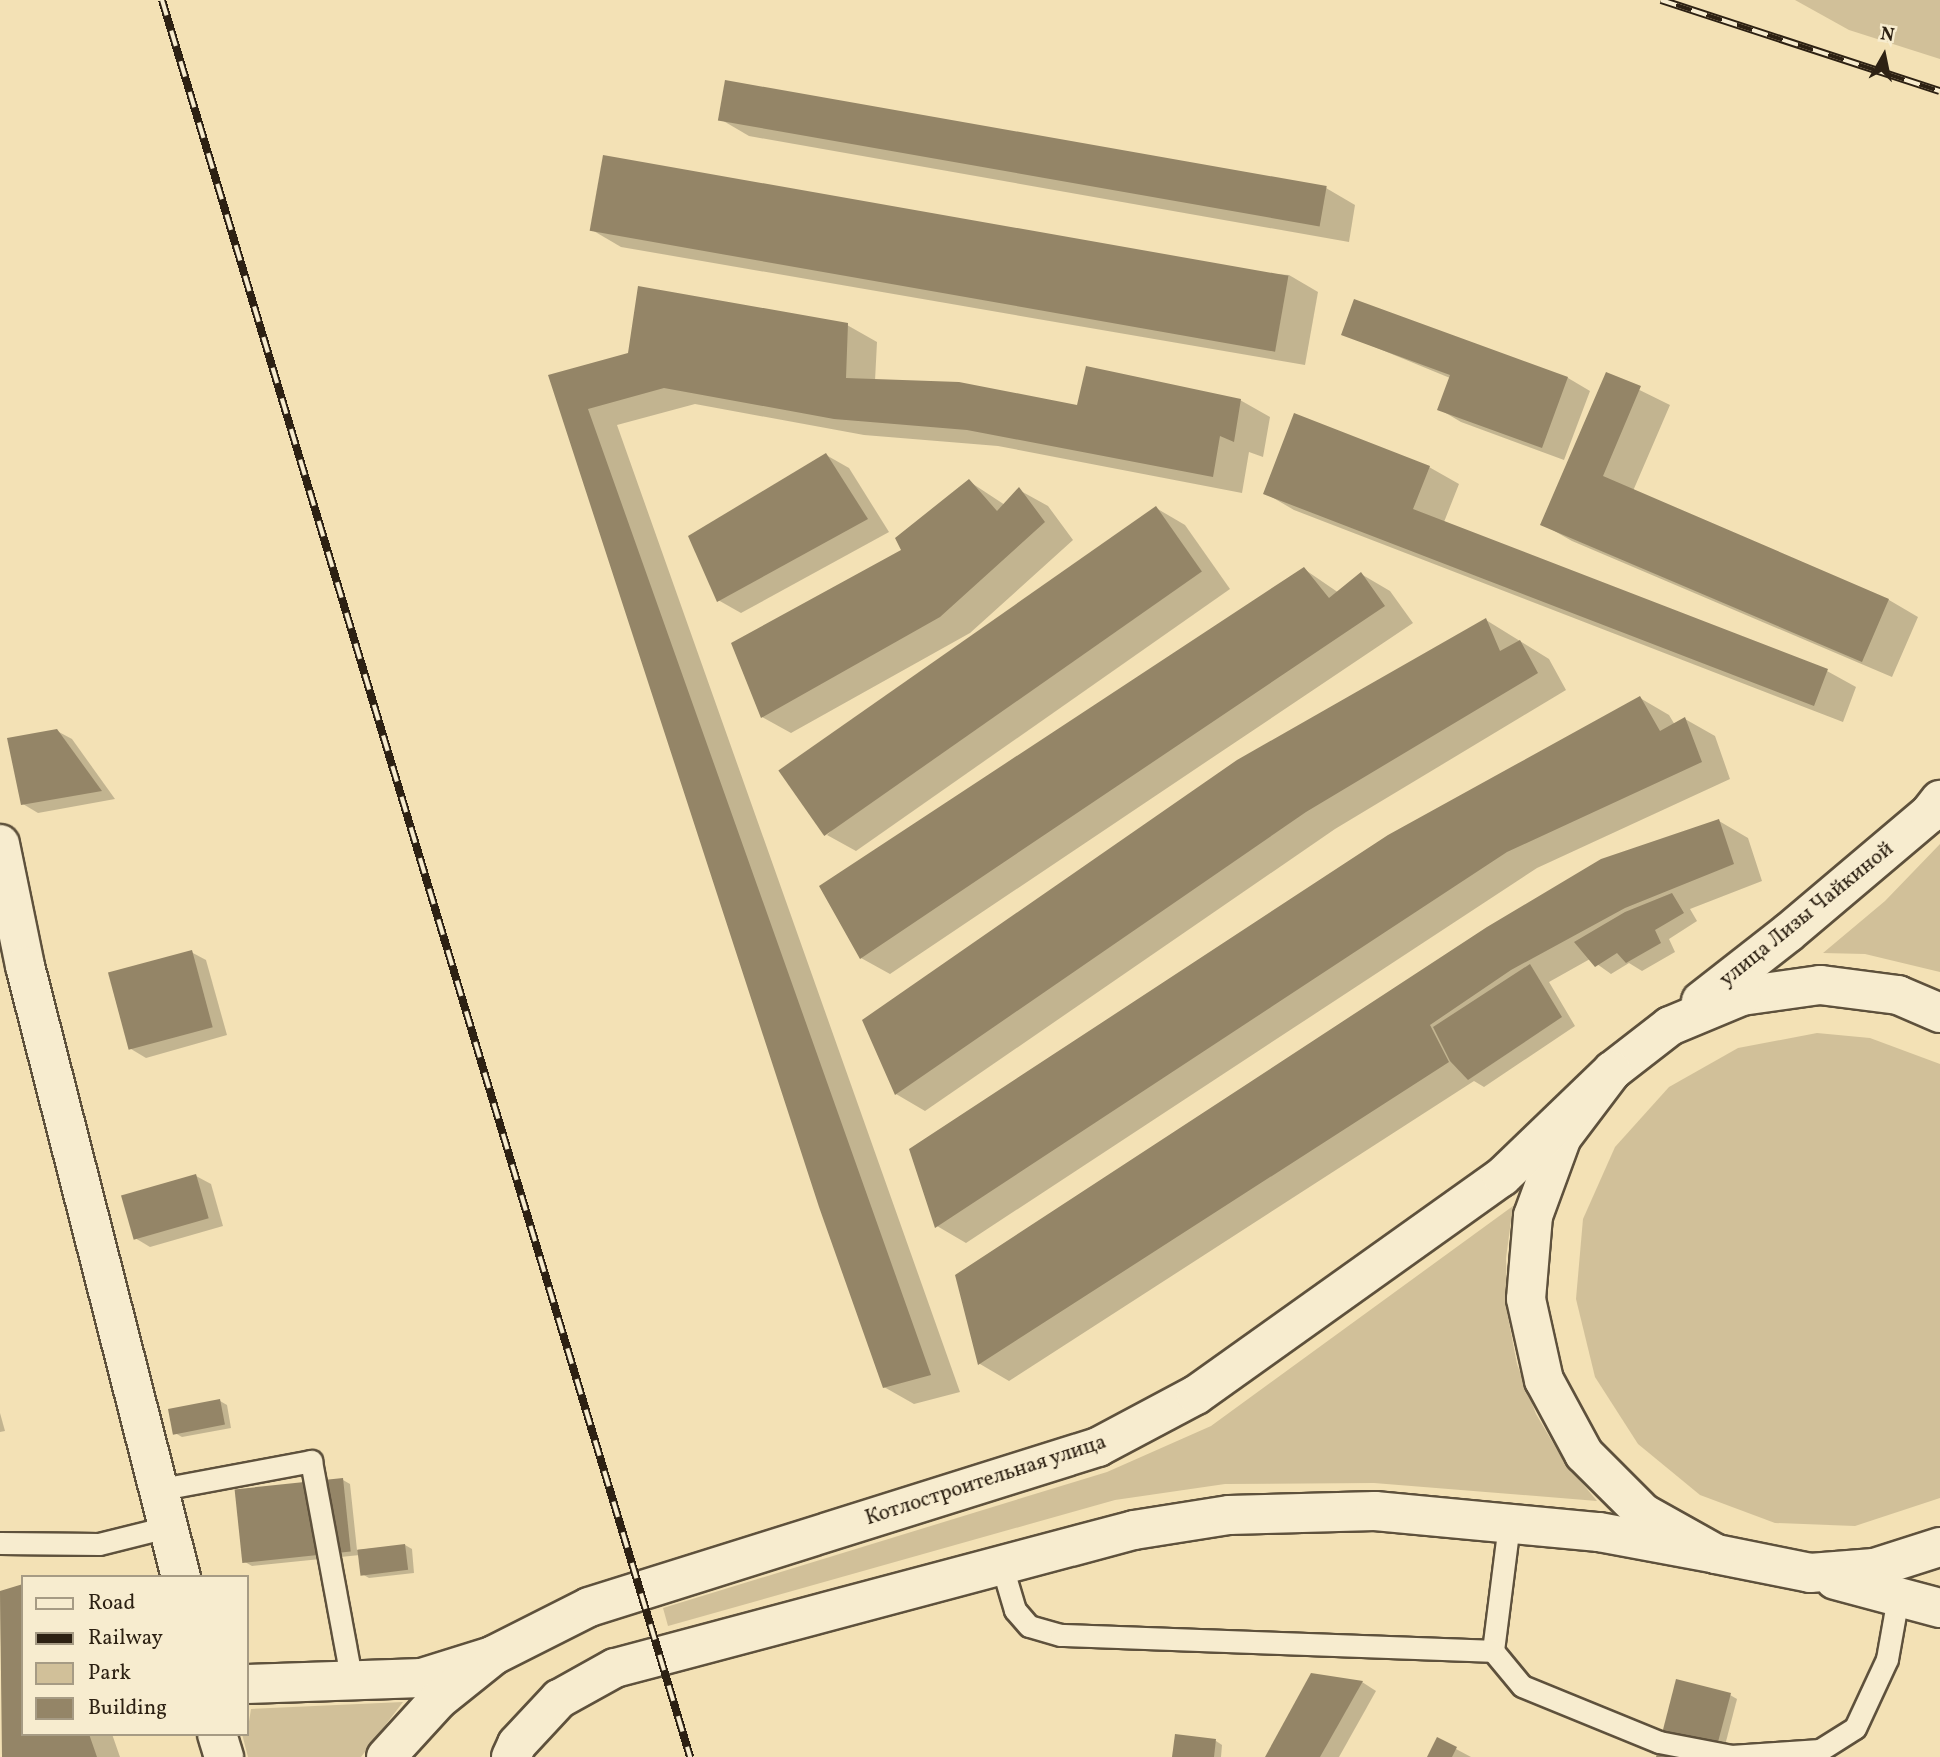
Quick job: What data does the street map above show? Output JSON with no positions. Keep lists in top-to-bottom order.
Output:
{
  "streets": {
    "main road": ["улица Лизы Чайкиной", "Котлостроительная улица"]
  },
  "legend": [
    "Road",
    "Railway",
    "Park",
    "Building"
  ],
  "north": "top"
}
